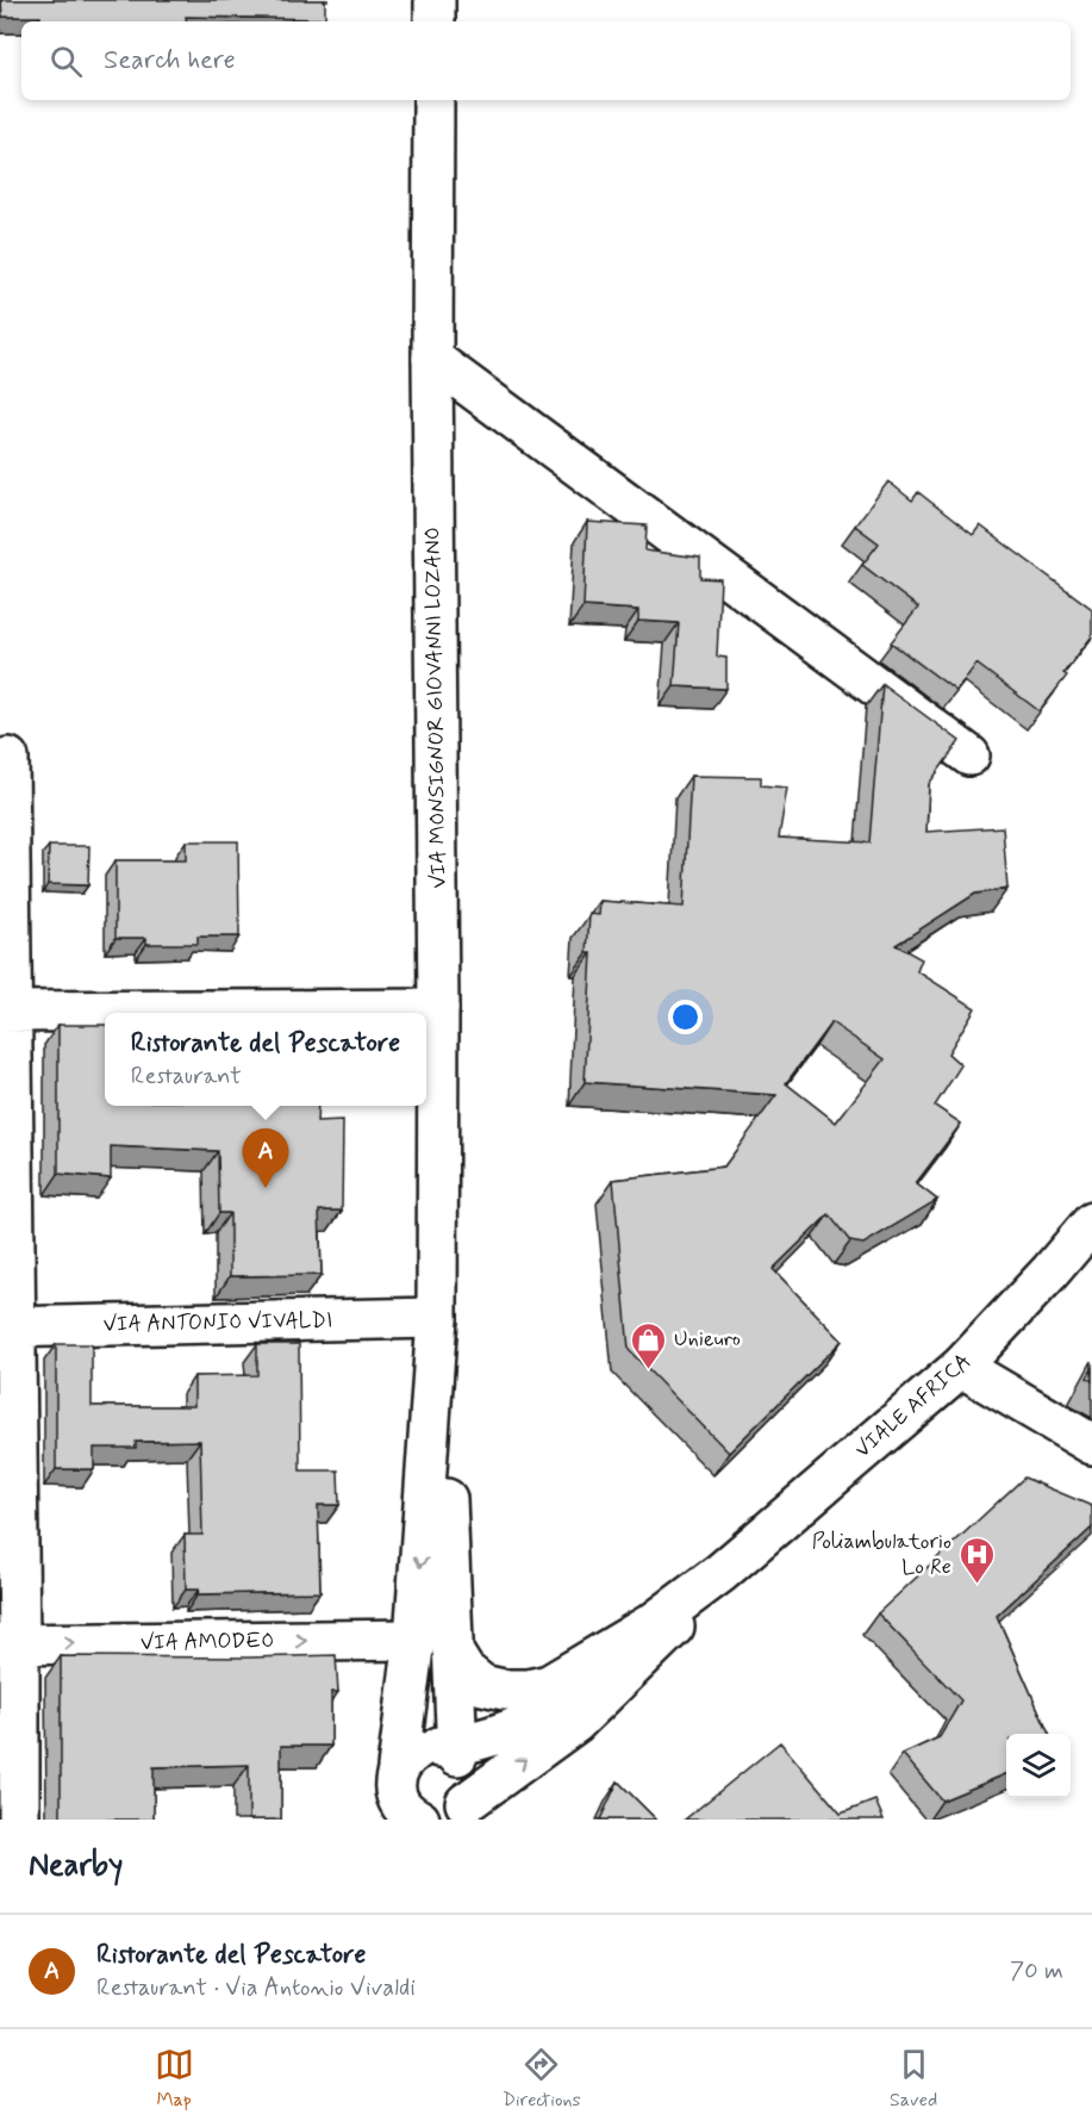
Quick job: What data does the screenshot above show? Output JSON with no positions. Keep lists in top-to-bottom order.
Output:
{
  "streets": {
    "main road": [
      "VIA MONSIGNOR GIOVANNI LOZANO",
      "VIA ANTONIO VIVALDI",
      "VIALE AFRICA",
      "VIA AMODEO"
    ]
  },
  "crossings": [
    ["VIA MONSIGNOR GIOVANNI LOZANO", "VIA ANTONIO VIVALDI"]
  ],
  "one_way": ["VIA AMODEO"],
  "places": {
    "shop": ["Unieuro"],
    "hospital": ["Poliambulatorio Lo Re"]
  },
  "page": {
    "search": "Search here",
    "popup": ["Ristorante del Pescatore", "Restaurant"],
    "pins": "A",
    "heading": "Nearby",
    "list": [
      {
        "mark": "A",
        "name": "Ristorante del Pescatore",
        "note": "Restaurant · Via Antonio Vivaldi",
        "value": "70 m"
      }
    ],
    "nav": ["Map", "Directions", "Saved"]
  }
}
